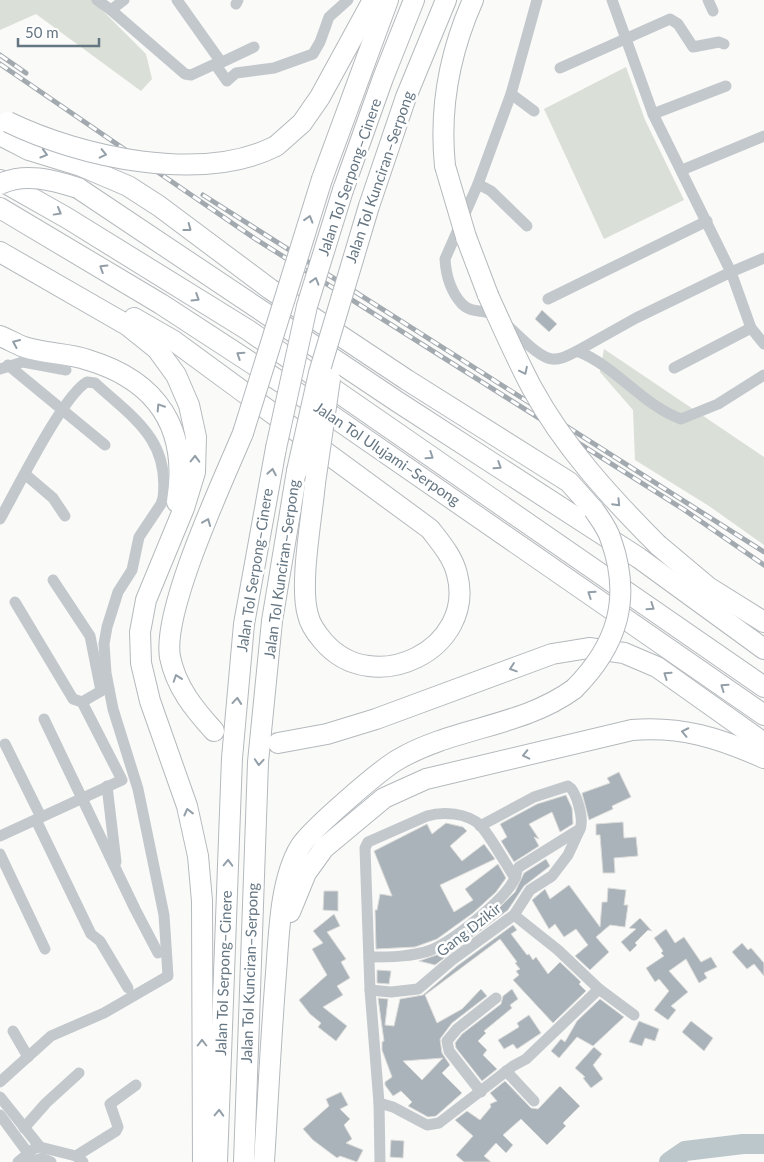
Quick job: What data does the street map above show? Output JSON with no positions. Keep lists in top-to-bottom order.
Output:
{
  "streets": {
    "highway": ["Jalan Tol Serpong–Cinere", "Jalan Tol Kunciran–Serpong", "Jalan Tol Ulujami–Serpong"],
    "street": ["Gang Dzikir"]
  },
  "scale_bar": "50 m"
}
